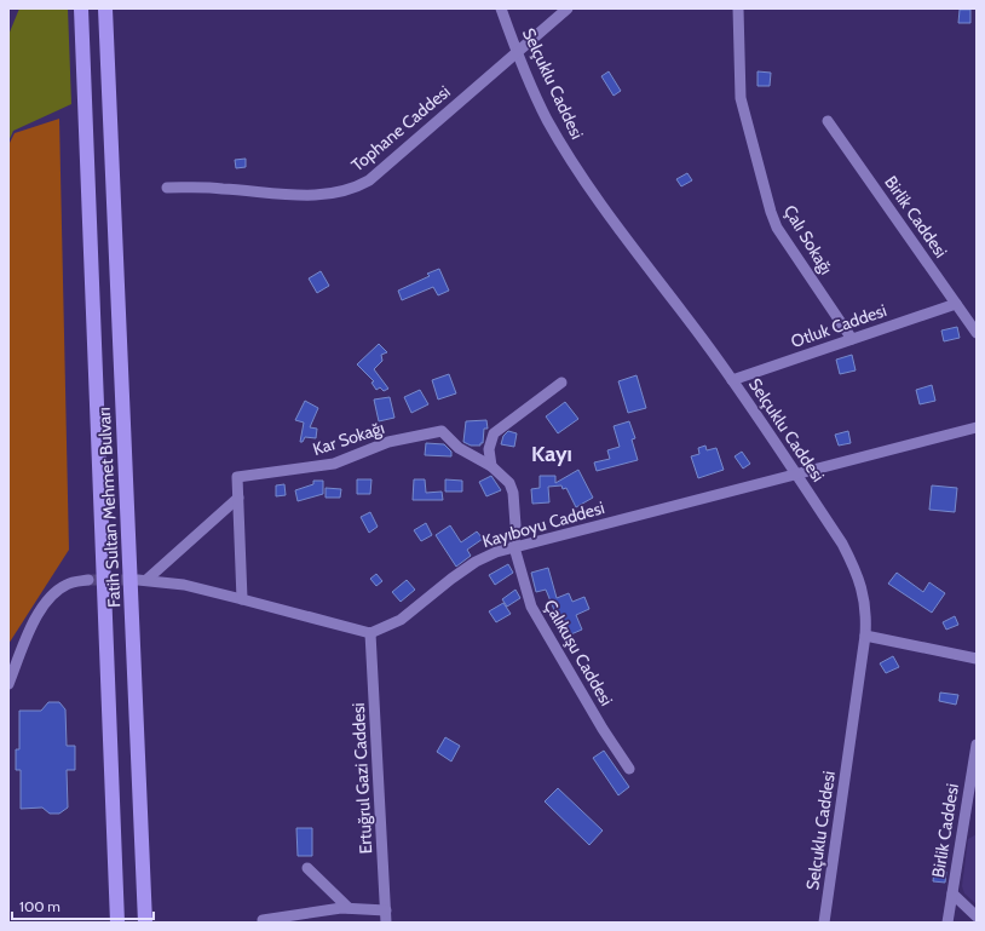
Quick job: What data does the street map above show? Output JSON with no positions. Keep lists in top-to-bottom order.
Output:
{
  "streets": {
    "highway": ["Fatih Sultan Mehmet Bulvarı"],
    "street": [
      "Selçuklu Caddesi",
      "Tophane Caddesi",
      "Birlik Caddesi",
      "Çalı Sokağı",
      "Otluk Caddesi",
      "Kar Sokağı",
      "Kayıboyu Caddesi",
      "Çalıkuşu Caddesi",
      "Ertuğrul Gazi Caddesi"
    ]
  },
  "crossings": [
    ["Selçuklu Caddesi", "Tophane Caddesi"],
    ["Selçuklu Caddesi", "Otluk Caddesi"],
    ["Selçuklu Caddesi", "Kayıboyu Caddesi"],
    ["Birlik Caddesi", "Otluk Caddesi"],
    ["Çalı Sokağı", "Otluk Caddesi"],
    ["Kar Sokağı", "Çalıkuşu Caddesi"],
    ["Kayıboyu Caddesi", "Çalıkuşu Caddesi"],
    ["Kayıboyu Caddesi", "Ertuğrul Gazi Caddesi"]
  ],
  "districts": ["Kayı"],
  "scale_bar": "100 m"
}
